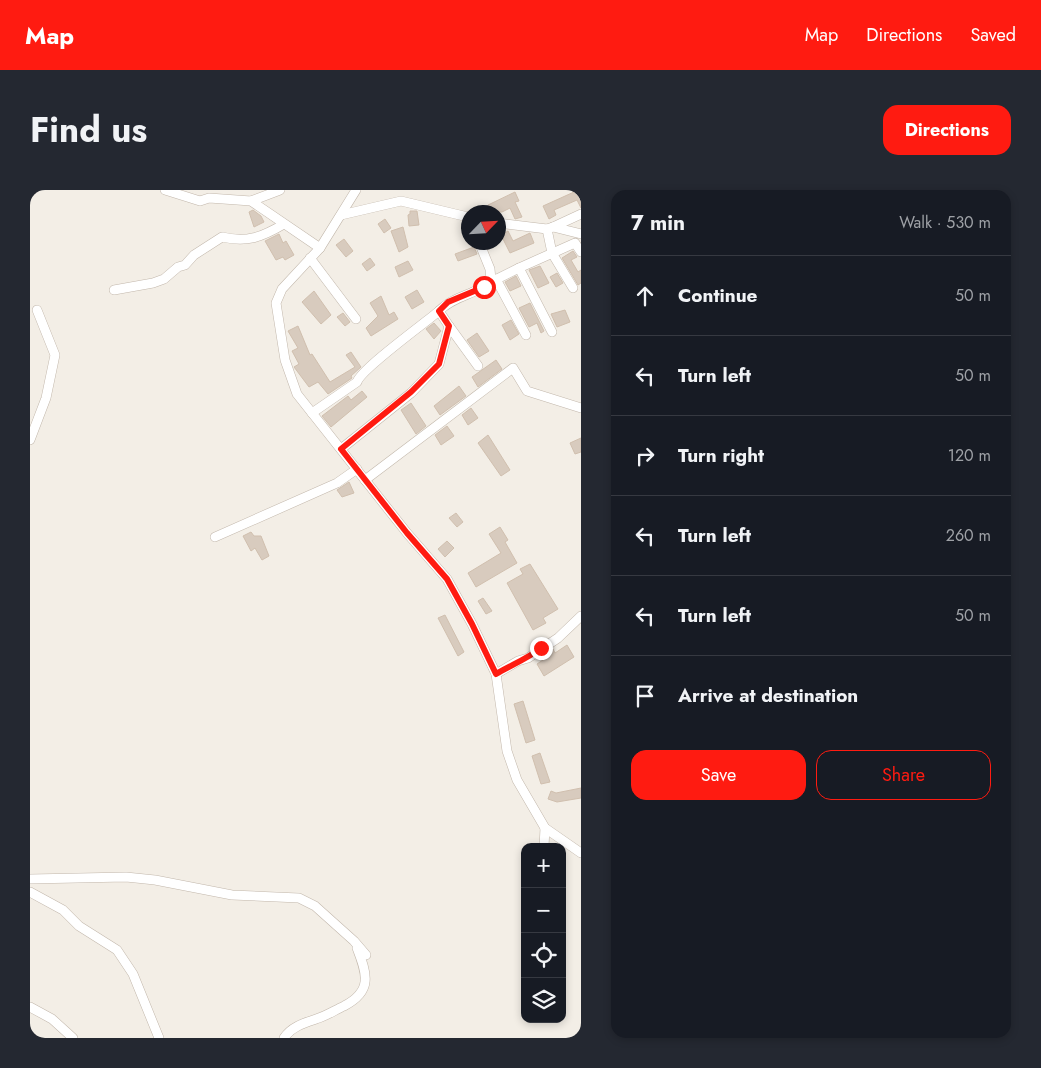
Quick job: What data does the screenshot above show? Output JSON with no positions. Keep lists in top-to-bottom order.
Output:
{
  "north": "top right",
  "page": {
    "header": "Map",
    "nav": ["Map", "Directions", "Saved"],
    "title": "Find us",
    "buttons": [
      "Directions",
      ["Save", "Share"]
    ],
    "heading": ["7 min", "Walk · 530 m"],
    "list": [
      ["Continue", "50 m"],
      ["Turn left", "50 m"],
      ["Turn right", "120 m"],
      ["Turn left", "260 m"],
      ["Turn left", "50 m"],
      "Arrive at destination"
    ],
    "map_buttons": ["+", "−"]
  }
}
